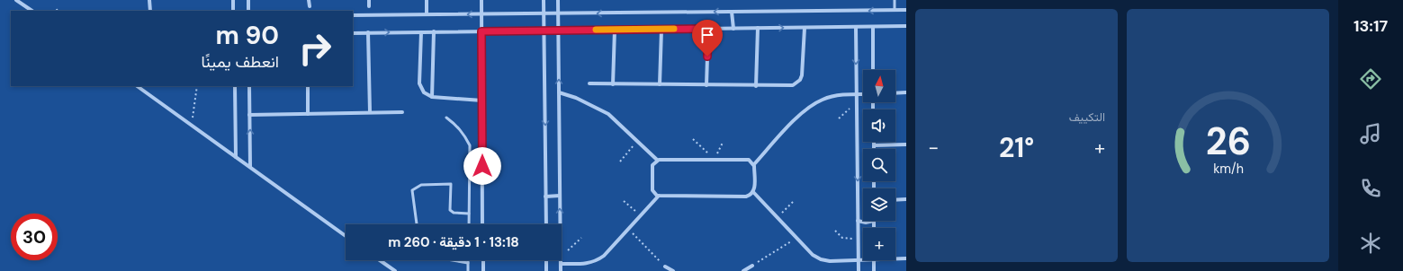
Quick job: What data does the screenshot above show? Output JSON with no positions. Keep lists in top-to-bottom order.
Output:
{
  "north": "top",
  "page": {
    "tabs": "13:17",
    "tile": "التكييف",
    "turn": ["90 m", "انعطف يمينًا"],
    "map_buttons": "+",
    "heat": ["−", "21°", "+"],
    "limit": "30",
    "trip": "13:18 · 1 دقيقة · 260 m",
    "gauge": ["26", "km/h"]
  }
}
